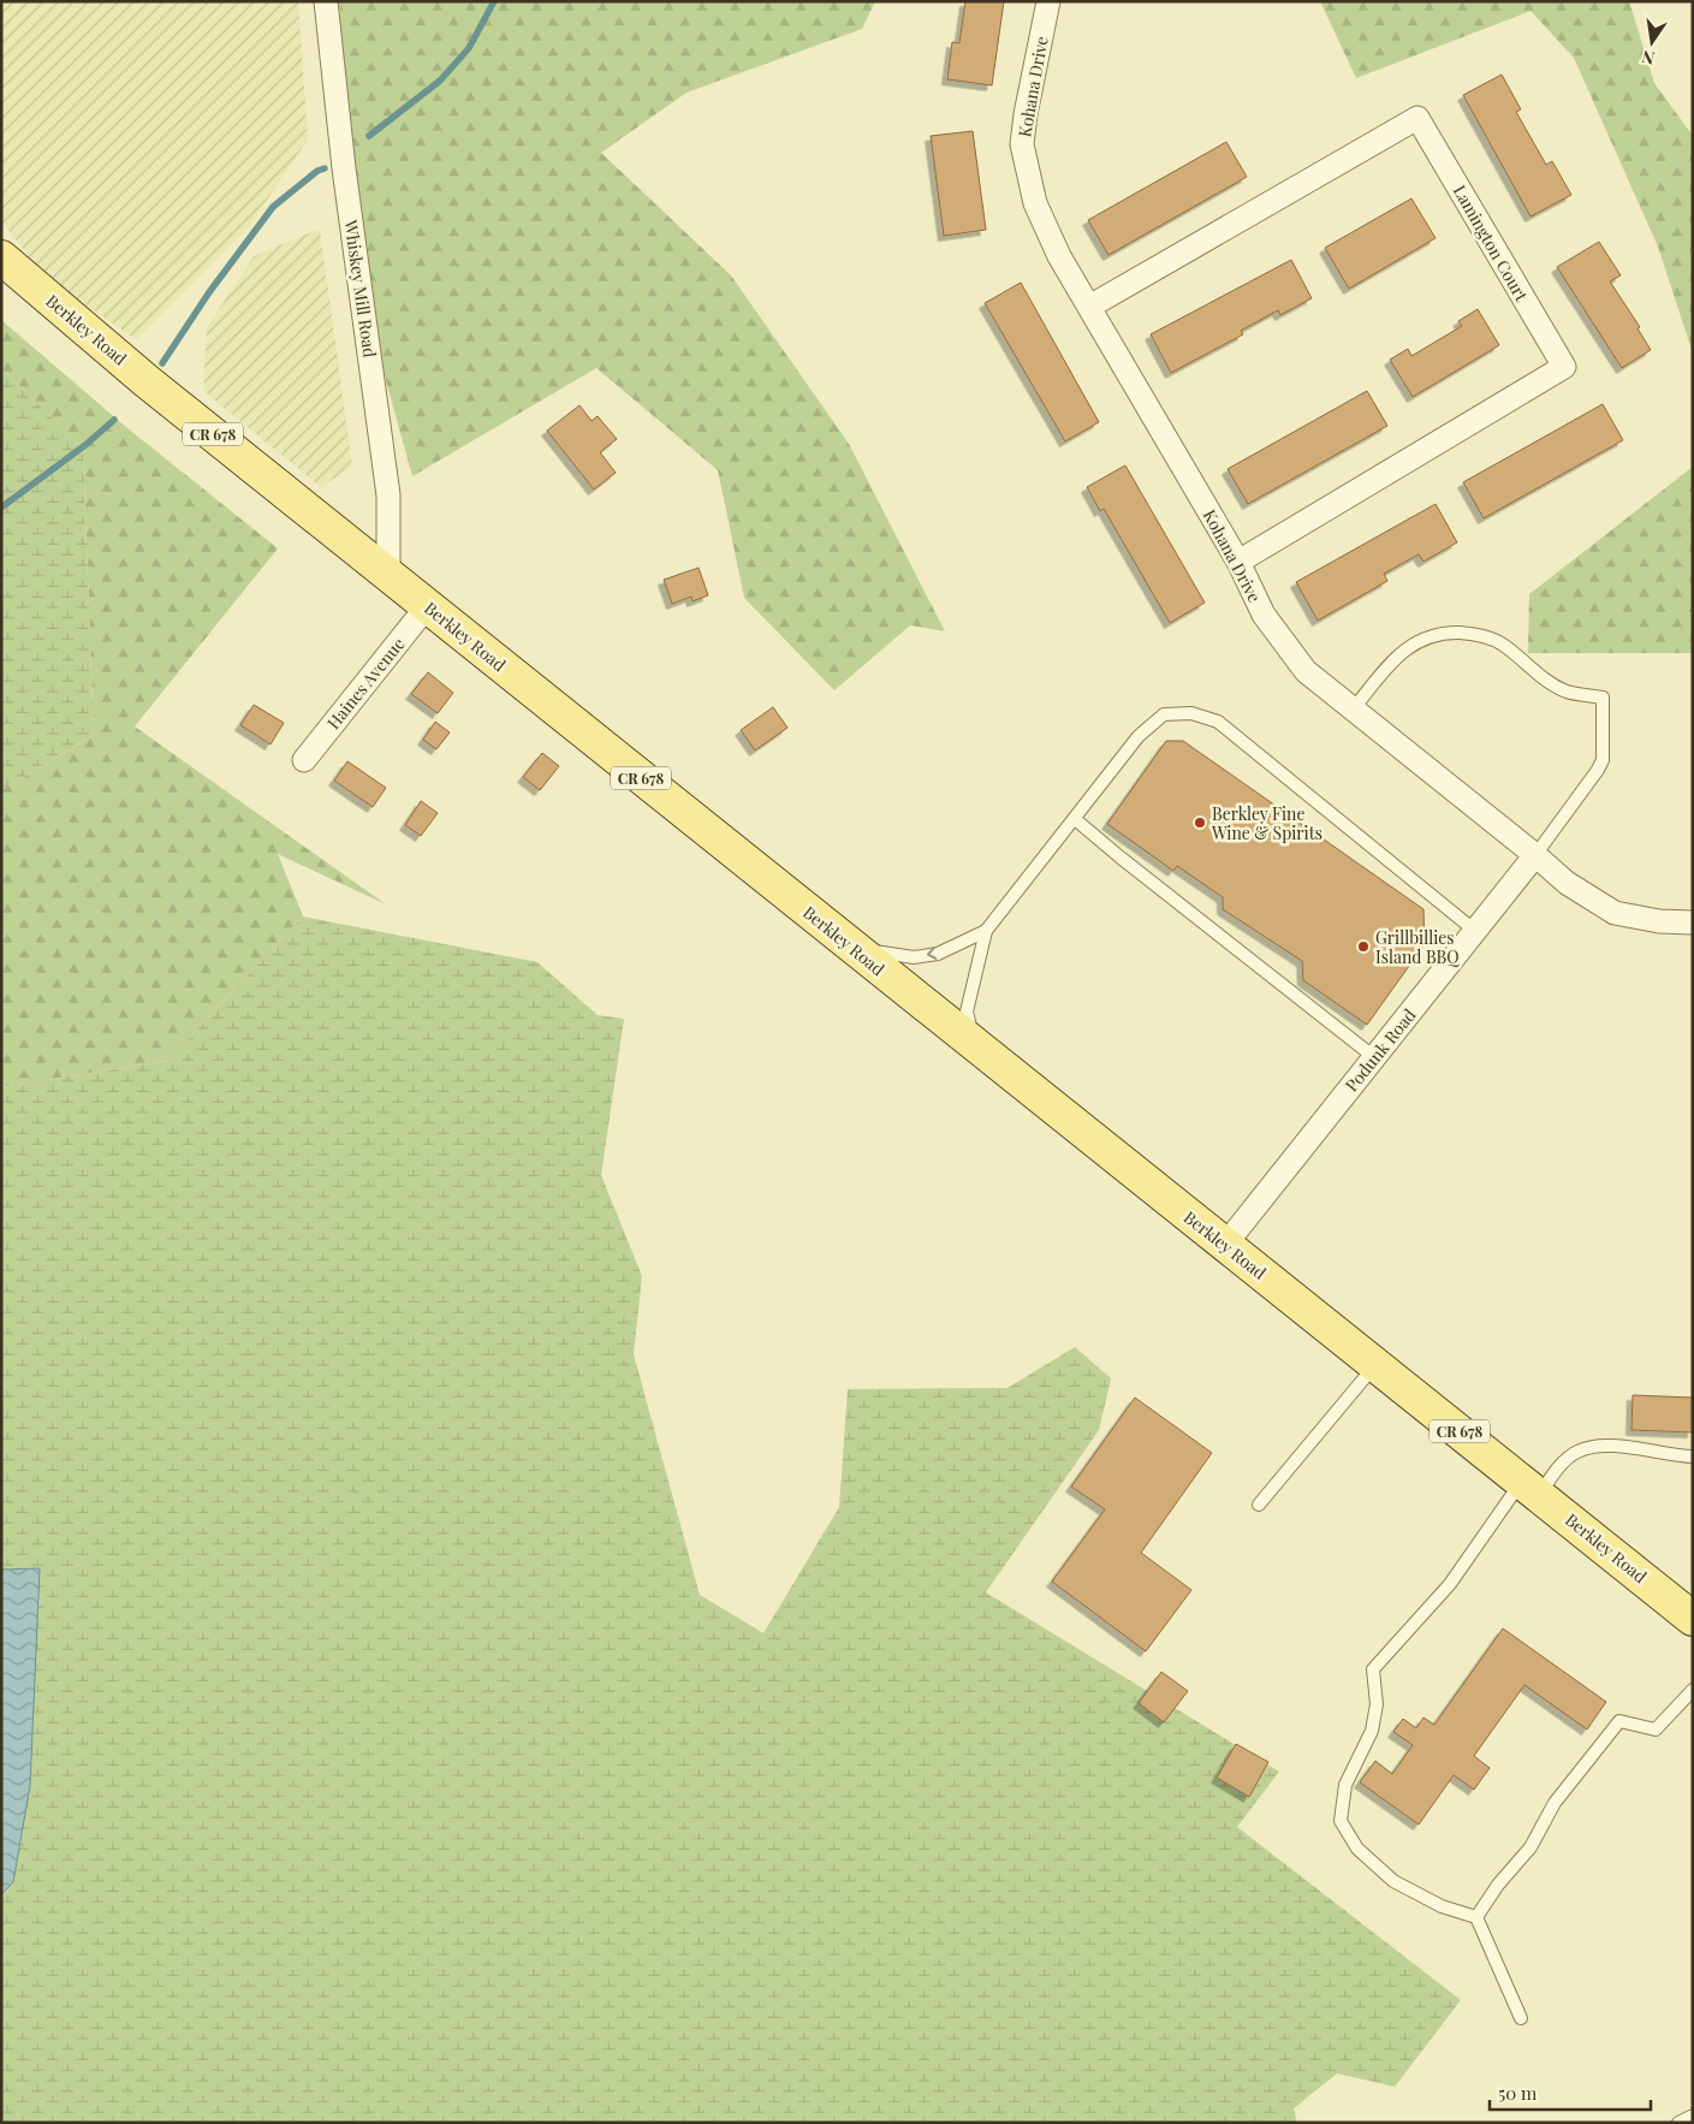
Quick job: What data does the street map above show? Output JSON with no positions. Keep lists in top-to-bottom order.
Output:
{
  "streets": {
    "main road": ["Berkley Road", "CR 678"],
    "street": [
      "Kohana Drive",
      "Lamington Court",
      "Whiskey Mill Road",
      "Haines Avenue",
      "Podunk Road"
    ]
  },
  "crossings": [
    ["Kohana Drive", "Lamington Court"],
    ["Kohana Drive", "Podunk Road"],
    ["Whiskey Mill Road", "Berkley Road"],
    ["Berkley Road", "Haines Avenue"],
    ["Berkley Road", "Podunk Road"]
  ],
  "places": ["Berkley Fine Wine & Spirits", "Grillbillies Island BBQ"],
  "scale_bar": "50 m",
  "north": "bottom"
}
